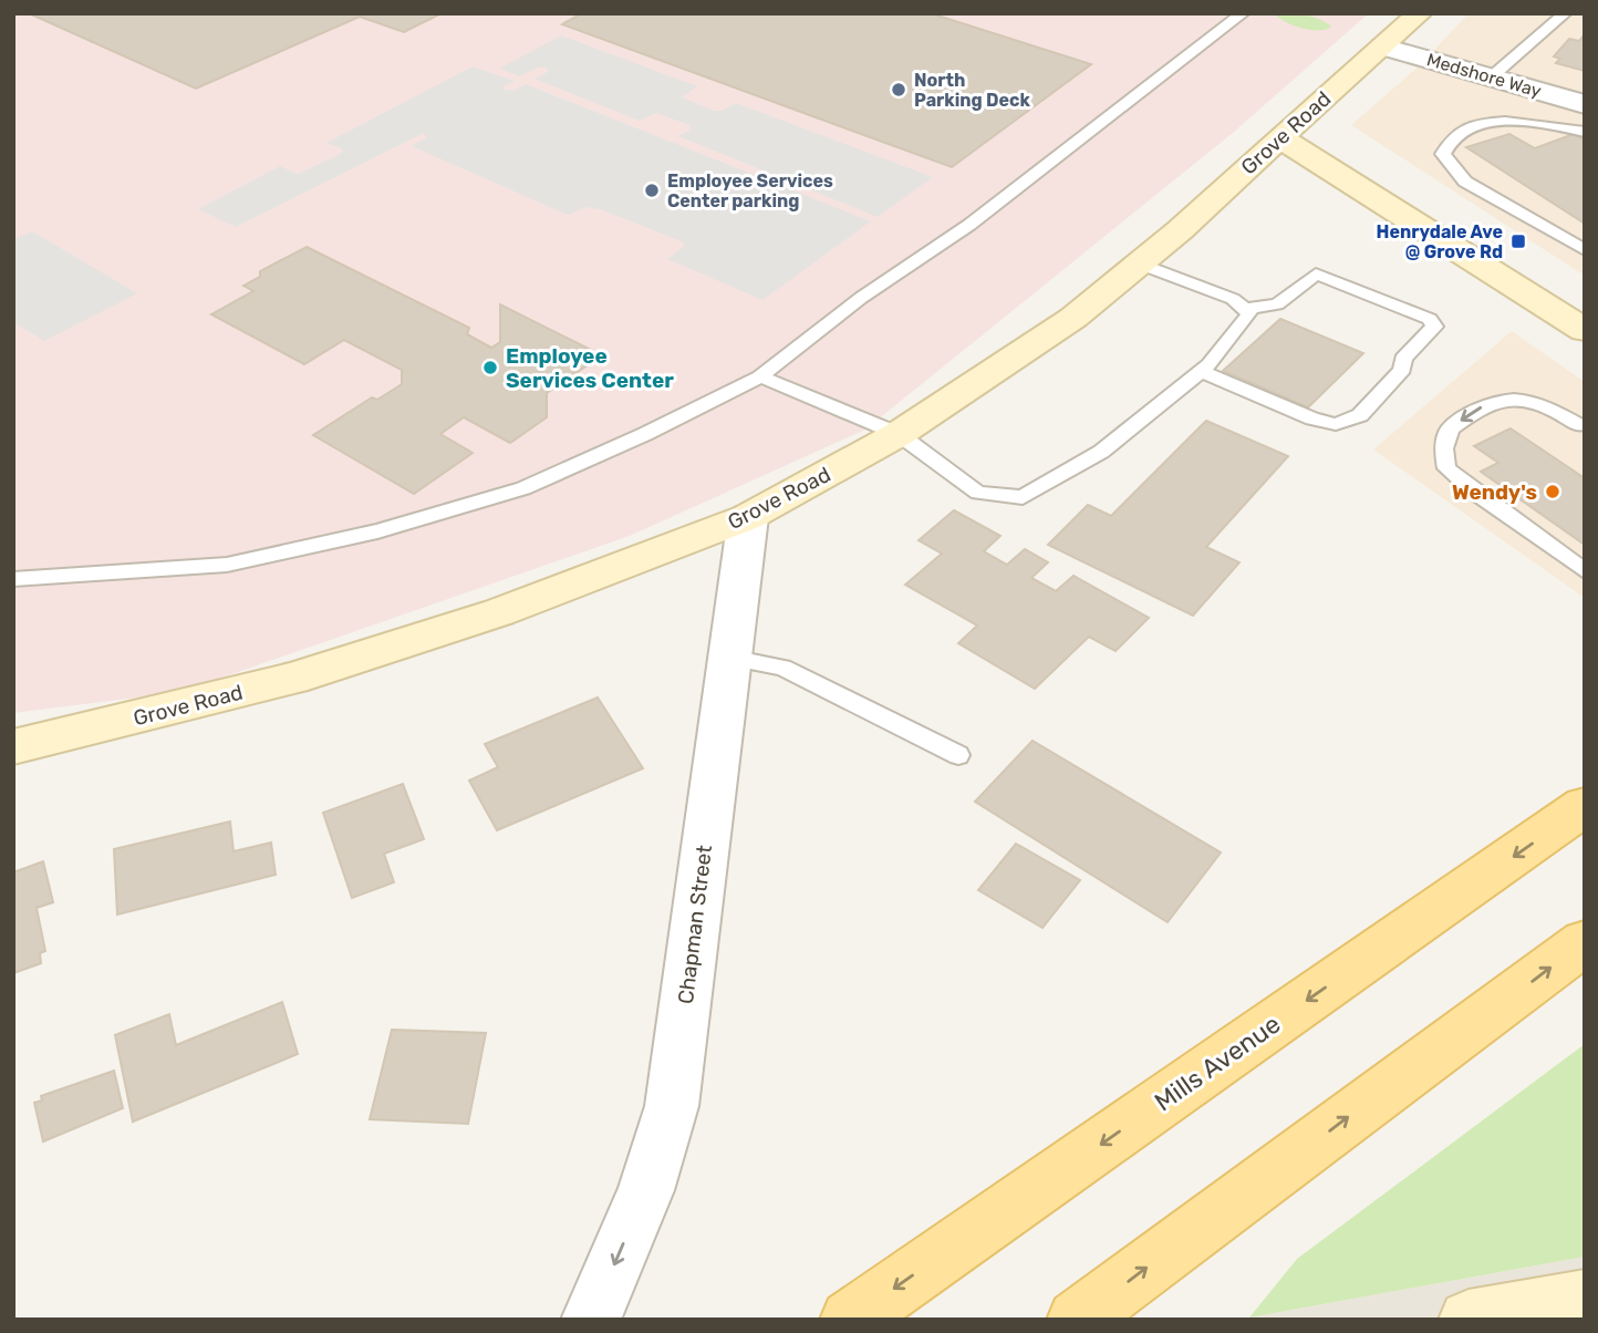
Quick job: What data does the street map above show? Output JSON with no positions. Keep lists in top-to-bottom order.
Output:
{
  "streets": {
    "main road": ["Grove Road", "Mills Avenue"],
    "street": ["Medshore Way", "Chapman Street"]
  },
  "crossings": [
    ["Medshore Way", "Grove Road"],
    ["Grove Road", "Chapman Street"]
  ],
  "one_way": ["Chapman Street"],
  "places": {
    "other": [
      "North Parking Deck",
      "Employee Services Center parking",
      "Employee Services Center",
      "Wendy's"
    ],
    "transit": ["Henrydale Ave @ Grove Rd"]
  }
}
